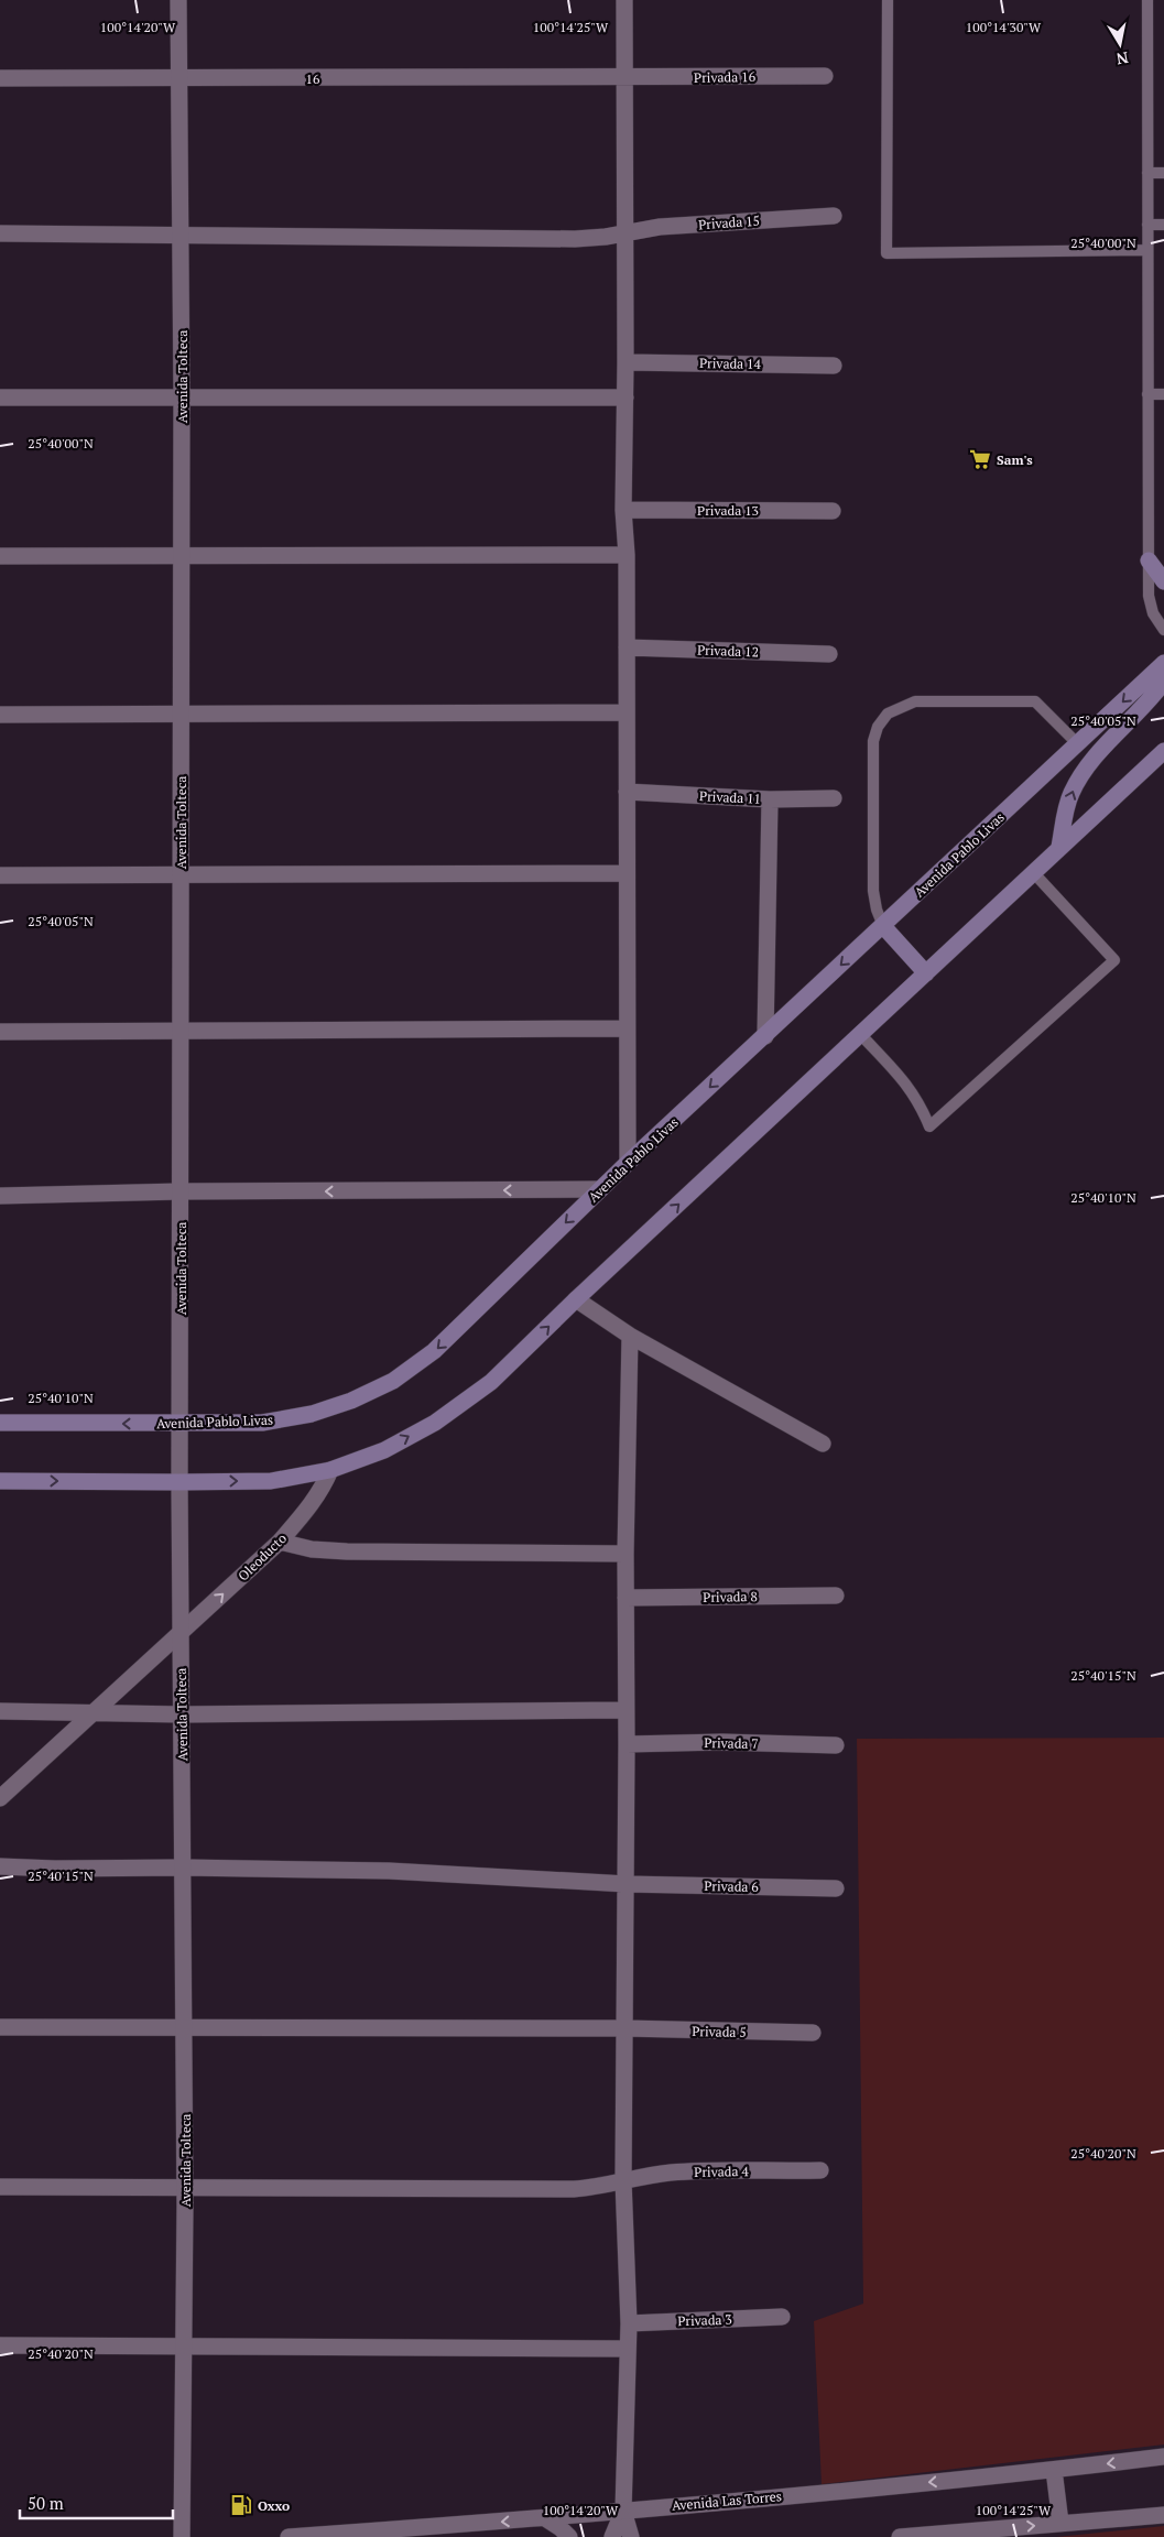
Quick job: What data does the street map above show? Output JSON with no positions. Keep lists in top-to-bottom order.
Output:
{
  "streets": {
    "main road": ["Avenida Pablo Livas"],
    "street": [
      "Privada 16",
      "16",
      "Privada 15",
      "Privada 14",
      "Avenida Tolteca",
      "Privada 13",
      "Privada 12",
      "Privada 11",
      "Oleoducto",
      "Privada 8",
      "Privada 7",
      "Privada 6",
      "Privada 5",
      "Privada 4",
      "Privada 3",
      "Avenida Las Torres"
    ]
  },
  "crossings": [
    ["Privada 16", "16"],
    ["16", "Avenida Tolteca"],
    ["Privada 15", "Avenida Tolteca"],
    ["Avenida Tolteca", "Avenida Pablo Livas"],
    ["Avenida Tolteca", "Oleoducto"],
    ["Avenida Tolteca", "Privada 6"],
    ["Avenida Tolteca", "Privada 5"],
    ["Avenida Tolteca", "Privada 4"]
  ],
  "places": {
    "supermarket": ["Sam's"],
    "fuel station": ["Oxxo"]
  },
  "scale_bar": "50 m",
  "north": "bottom",
  "coordinates": [
    "100°14'30\"W",
    "100°14'20\"W",
    "100°14'25\"W",
    "25°40'00\"N",
    "25°40'05\"N",
    "25°40'10\"N",
    "25°40'15\"N",
    "25°40'20\"N"
  ]
}
